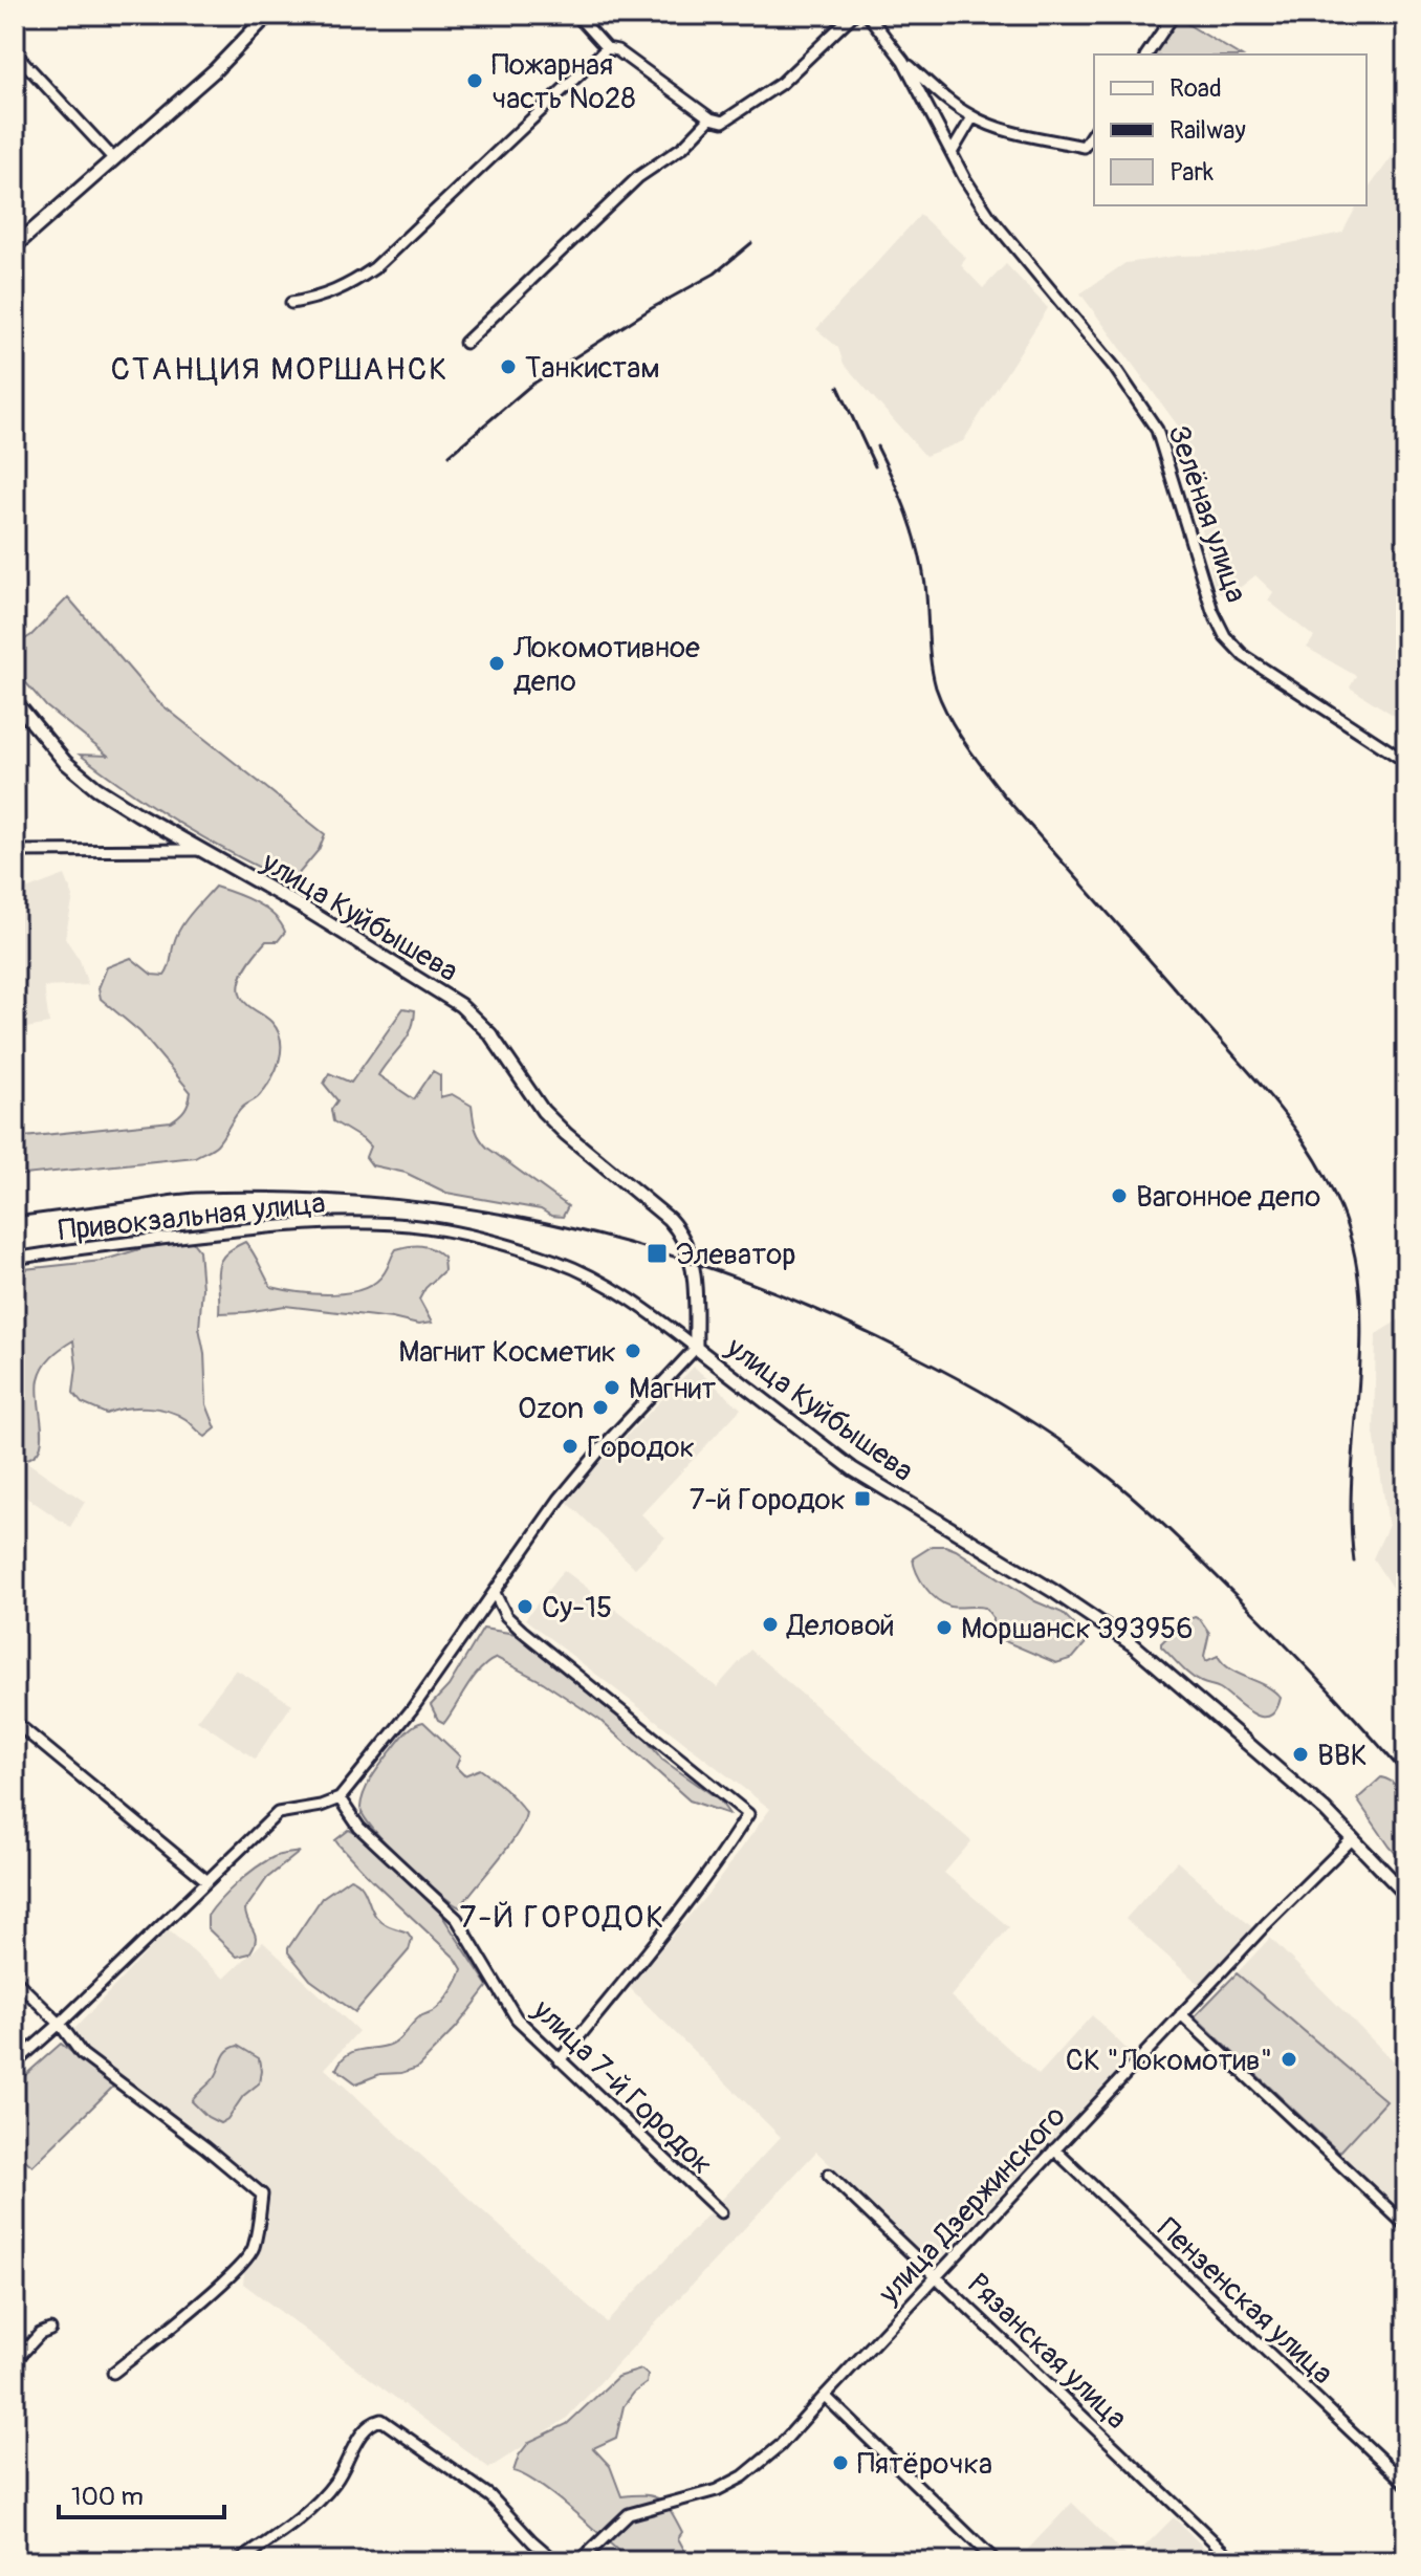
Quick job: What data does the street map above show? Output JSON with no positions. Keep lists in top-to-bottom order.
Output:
{
  "streets": {
    "street": [
      "Зелёная улица",
      "улица Куйбышева",
      "Привокзальная улица",
      "улица 7-й Городок",
      "улица Дзержинского",
      "Пензенская улица",
      "Рязанская улица"
    ]
  },
  "crossings": [
    ["улица Куйбышева", "Привокзальная улица"],
    ["улица Куйбышева", "улица Дзержинского"],
    ["улица Дзержинского", "Пензенская улица"],
    ["улица Дзержинского", "Рязанская улица"]
  ],
  "districts": ["СТАНЦИЯ МОРШАНСК", "7-Й ГОРОДОК"],
  "places": {
    "other": [
      "Пожарная часть №28",
      "Танкистам",
      "Локомотивное депо",
      "Вагонное депо",
      "Магнит Косметик",
      "Магнит",
      "Ozon",
      "Городок",
      "Су-15",
      "Деловой",
      "Моршанск 393956",
      "ВВК",
      "СК \"Локомотив\"",
      "Пятёрочка"
    ],
    "transit": ["Элеватор", "7-й Городок"]
  },
  "legend": ["Road", "Railway", "Park"],
  "scale_bar": "100 m"
}
